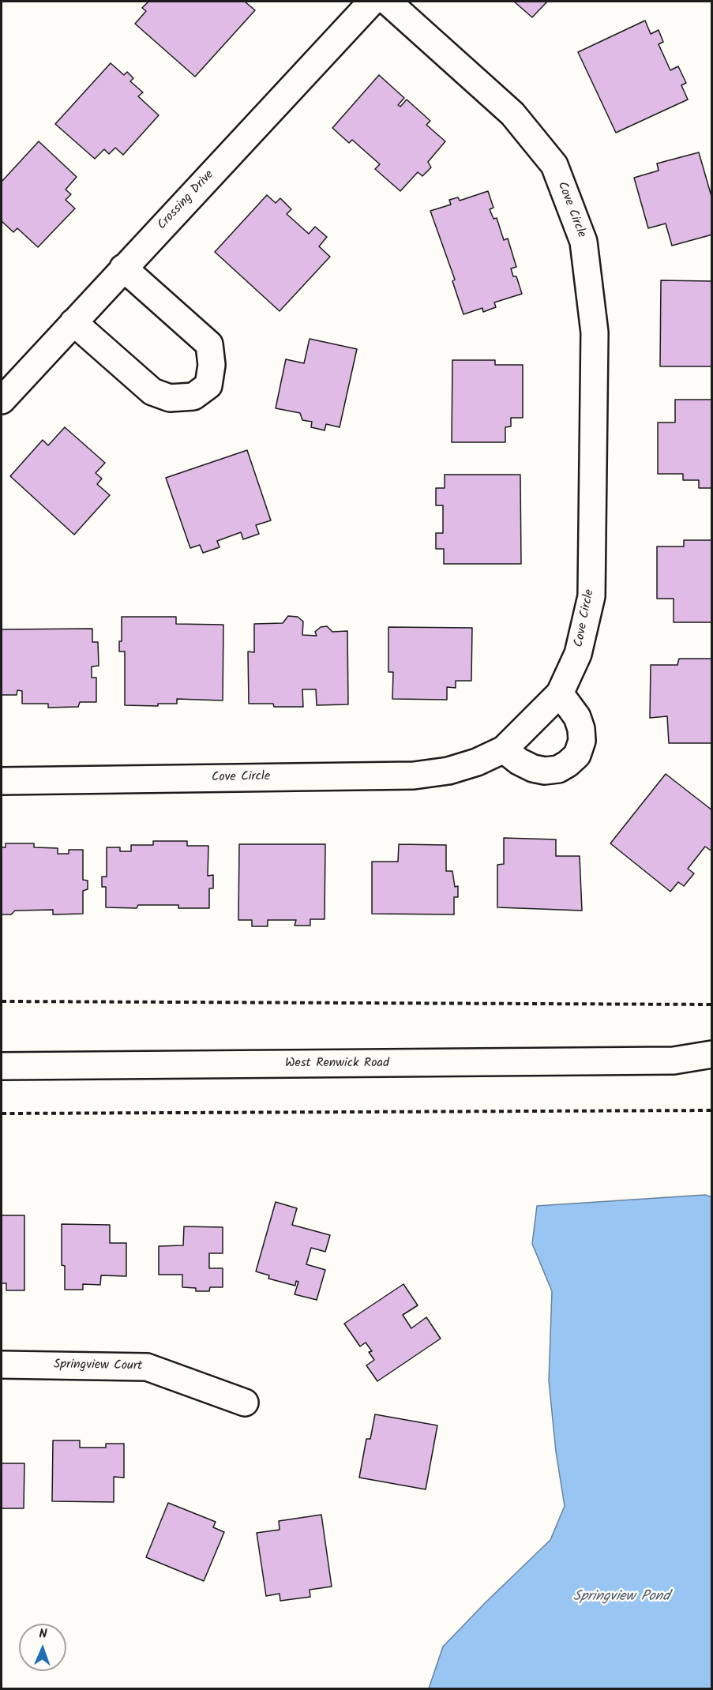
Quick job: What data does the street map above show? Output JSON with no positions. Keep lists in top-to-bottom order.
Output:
{
  "streets": {
    "street": [
      "Crossing Drive",
      "Cove Circle",
      "West Renwick Road",
      "Springview Court"
    ]
  },
  "water": ["Springview Pond"],
  "north": "top"
}
